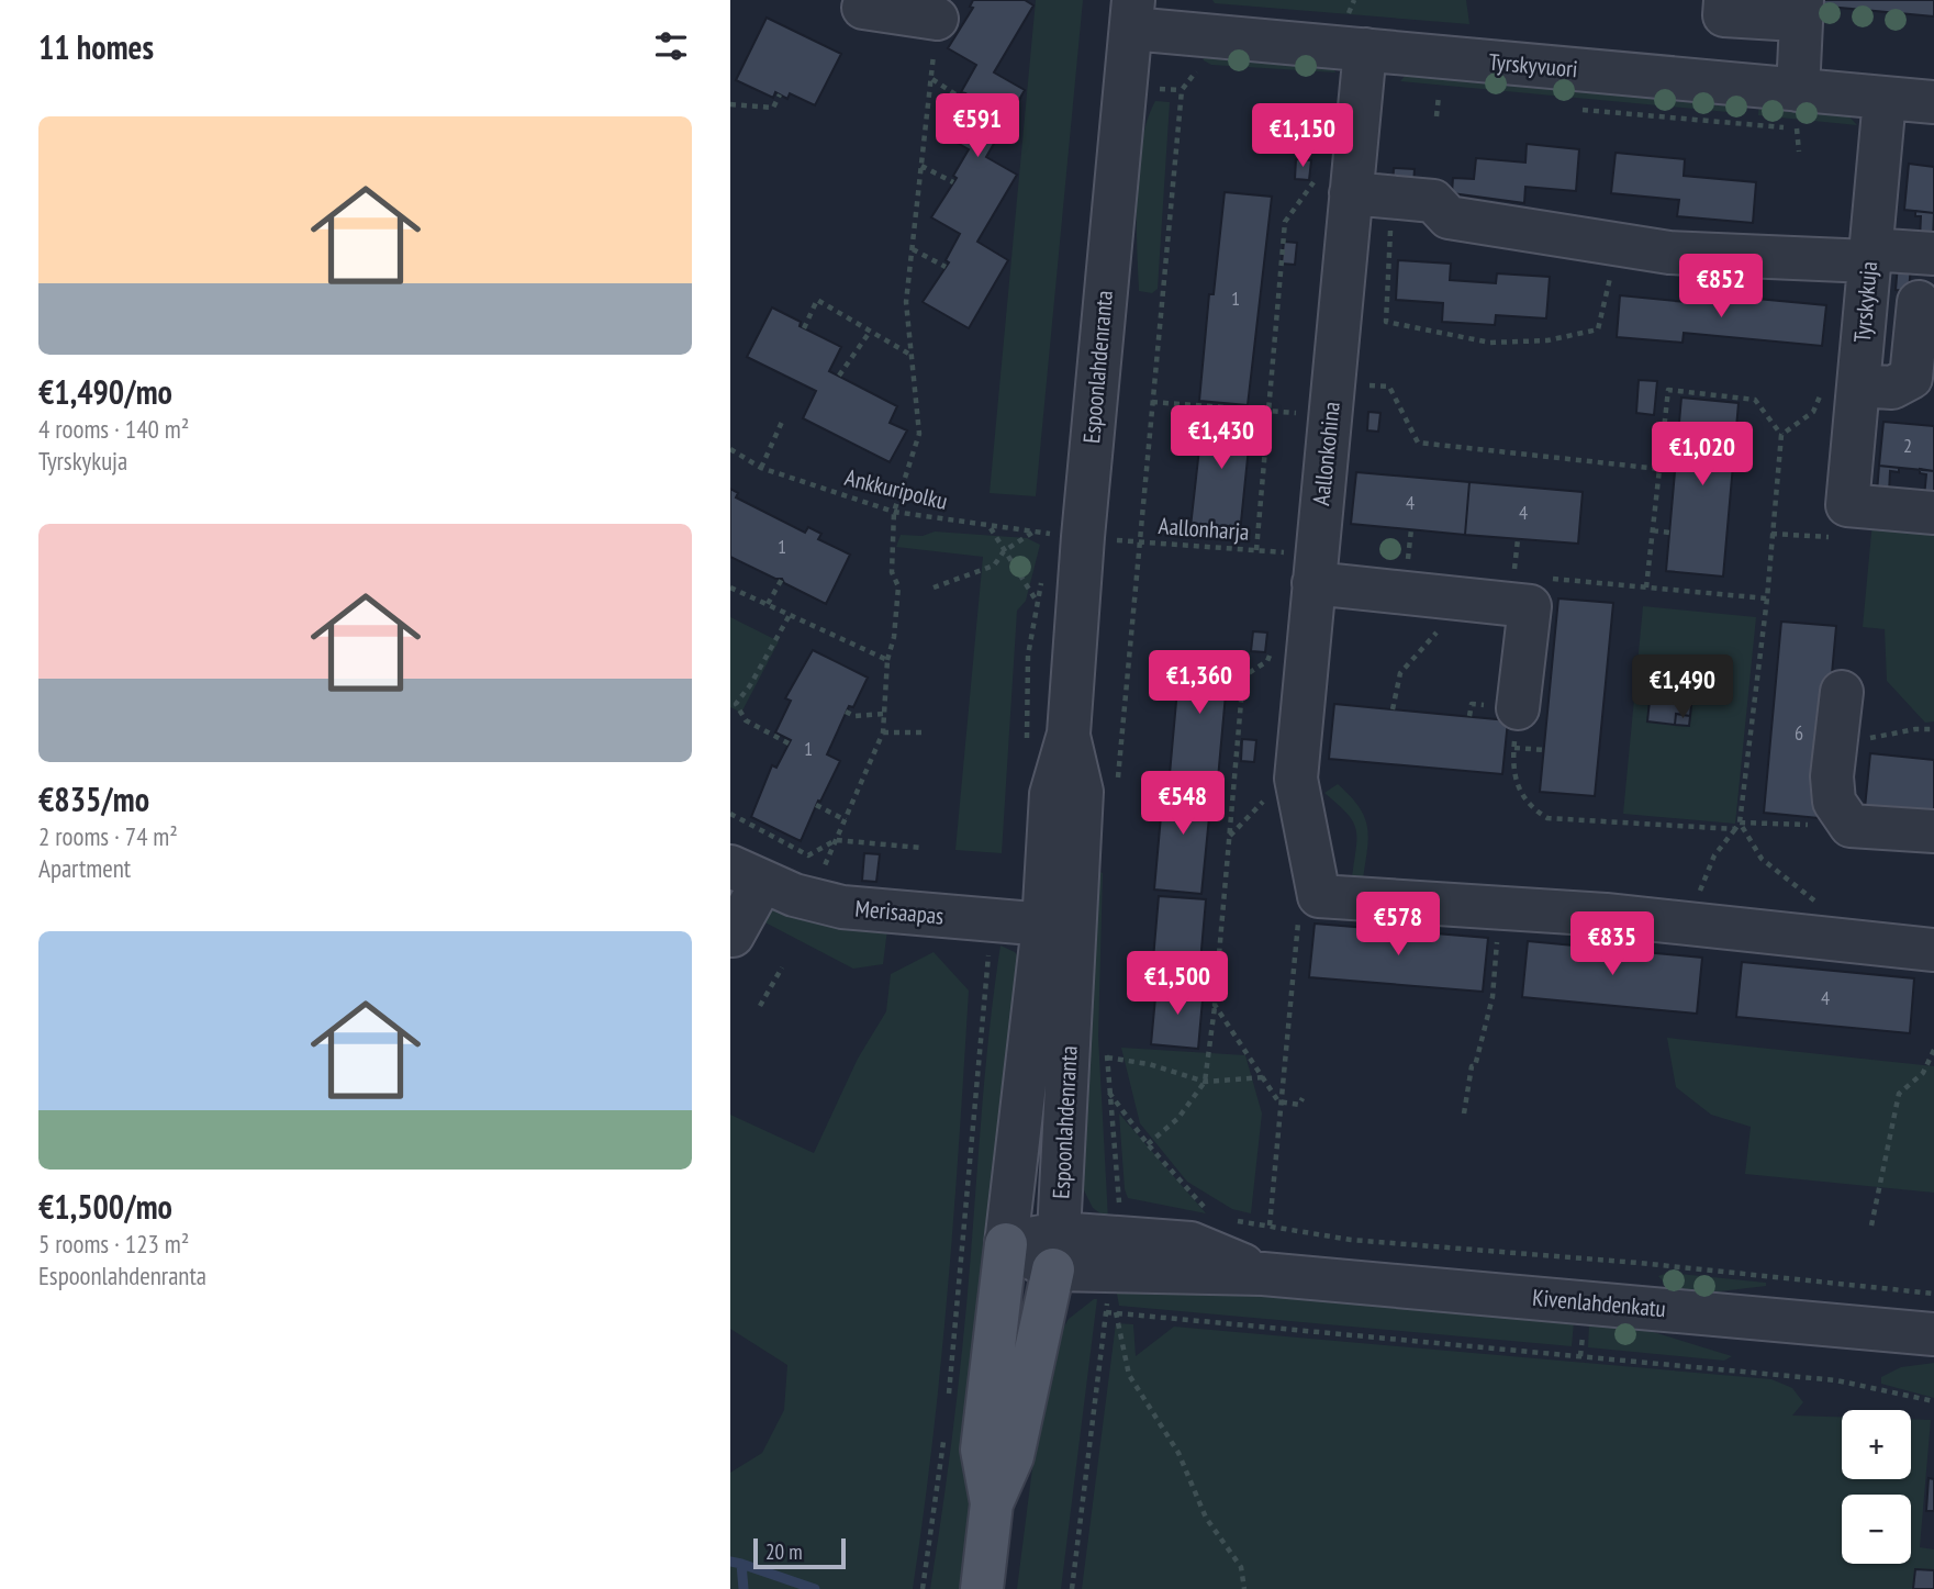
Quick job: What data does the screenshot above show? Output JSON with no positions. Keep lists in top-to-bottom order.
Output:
{
  "streets": {
    "main road": ["Espoonlahdenranta"],
    "street": [
      "Tyrskyvuori",
      "Tyrskykuja",
      "Aallonkohina",
      "Merisaapas",
      "Kivenlahdenkatu"
    ],
    "path": ["Ankkuripolku", "Aallonharja"]
  },
  "crossings": [
    ["Tyrskyvuori", "Tyrskykuja"],
    ["Tyrskyvuori", "Espoonlahdenranta"],
    ["Tyrskyvuori", "Aallonkohina"],
    ["Espoonlahdenranta", "Merisaapas"],
    ["Espoonlahdenranta", "Kivenlahdenkatu"],
    ["Aallonkohina", "Aallonharja"]
  ],
  "house_numbers": [
    "1",
    "2",
    "4",
    "4",
    "1",
    "6",
    "1",
    "4"
  ],
  "scale_bar": "20 m",
  "page": {
    "heading": "11 homes",
    "list": [
      {
        "name": "€1,490/mo",
        "note": "4 rooms · 140 m² · Tyrskykuja"
      },
      {
        "name": "€835/mo",
        "note": "2 rooms · 74 m² · Apartment"
      },
      {
        "name": "€1,500/mo",
        "note": "5 rooms · 123 m² · Espoonlahdenranta"
      }
    ],
    "price": [
      "€591",
      "€1,150",
      "€852",
      "€1,430",
      "€1,020",
      "€1,360",
      "€1,490",
      "€548",
      "€578",
      "€835",
      "€1,500"
    ],
    "map_buttons": ["+", "−"],
    "scale": "20 m"
  }
}
